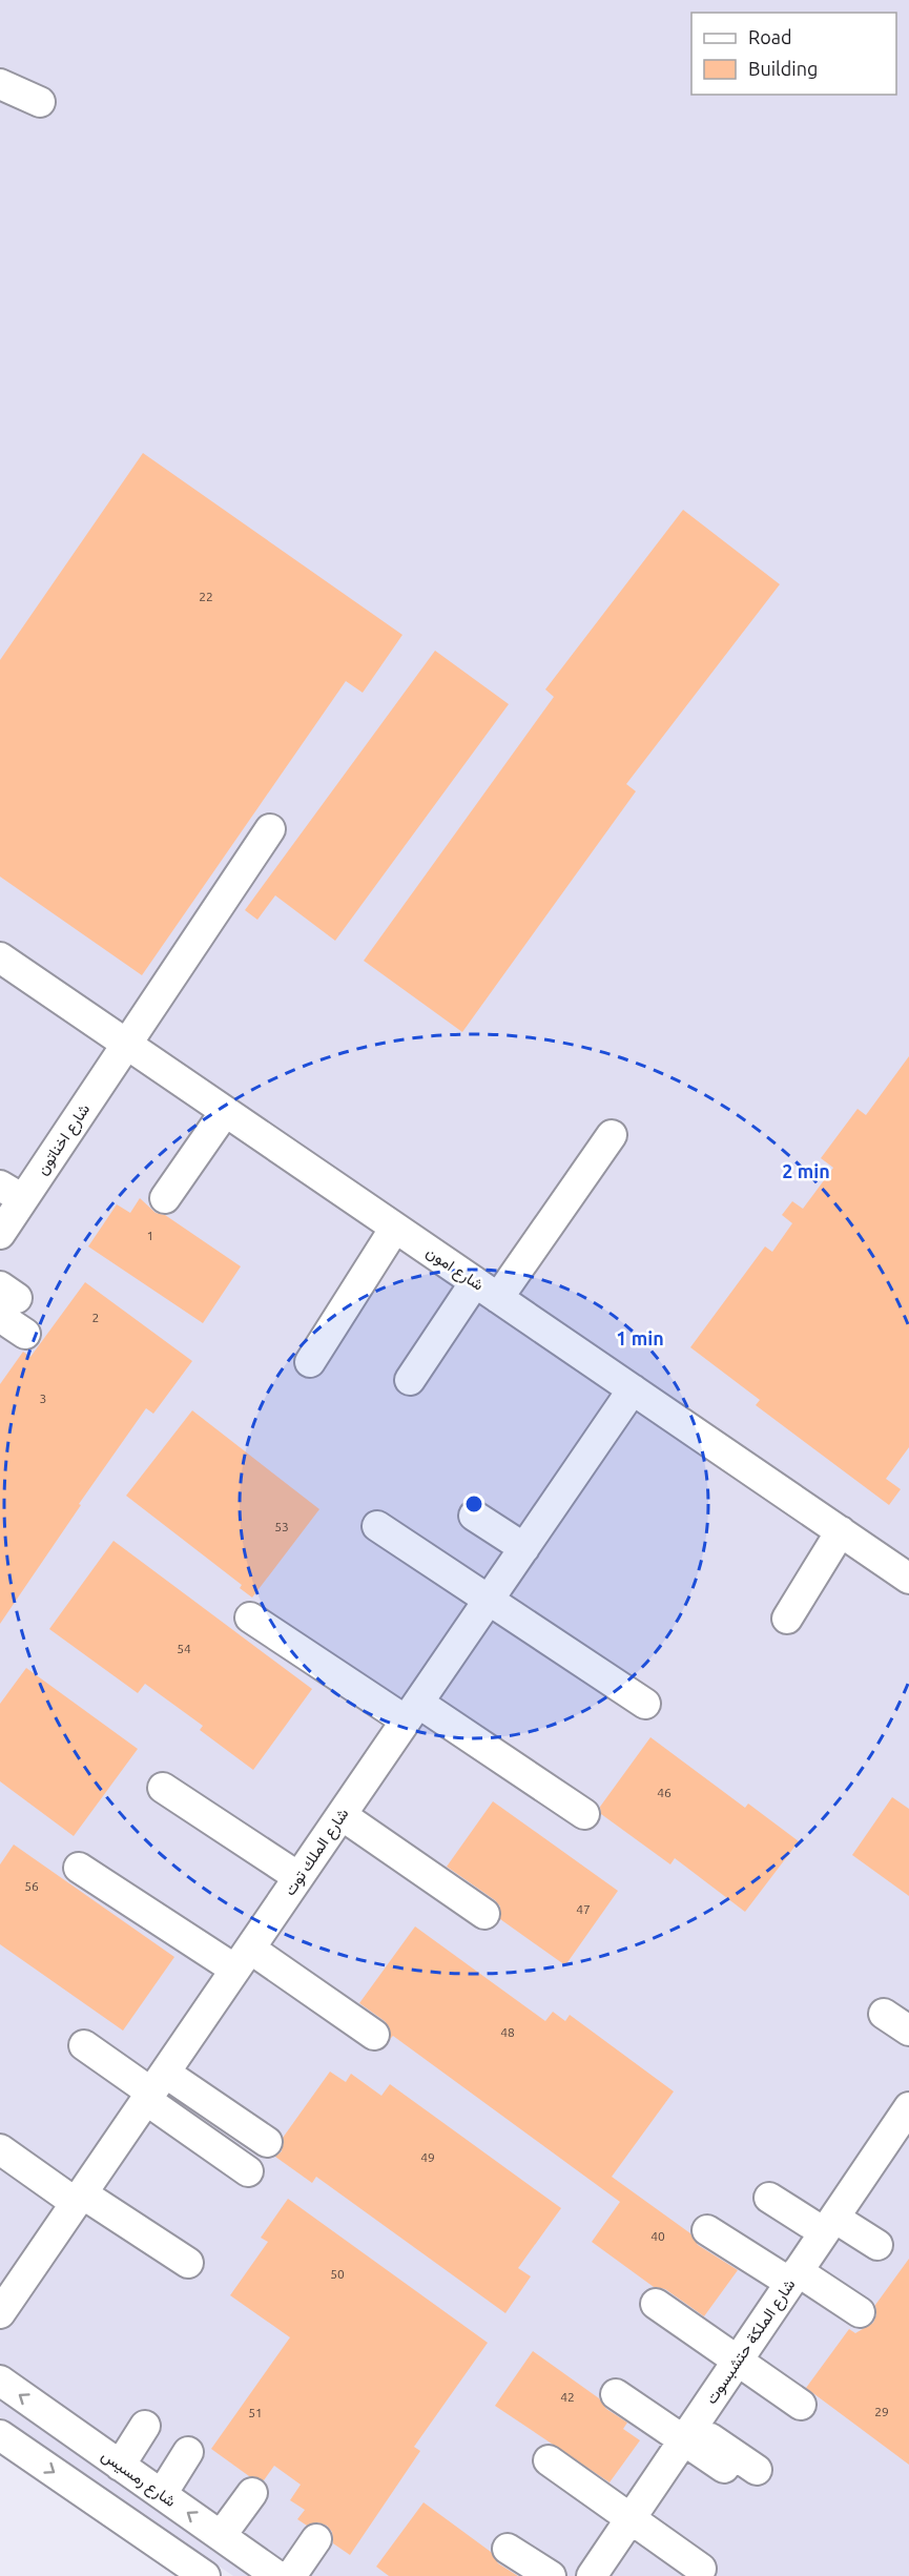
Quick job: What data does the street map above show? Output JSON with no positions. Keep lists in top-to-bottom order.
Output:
{
  "streets": {
    "street": [
      "شارع اخناتون",
      "شارع امون",
      "شارع الملك توت",
      "شارع الملكة حتشبسوت",
      "شارع رمسيس"
    ]
  },
  "crossings": [
    ["شارع اخناتون", "شارع امون"],
    ["شارع امون", "شارع الملك توت"]
  ],
  "house_numbers": [
    "22",
    "1",
    "2",
    "3",
    "53",
    "54",
    "46",
    "56",
    "47",
    "48",
    "49",
    "40",
    "50",
    "42",
    "29",
    "51"
  ],
  "legend": ["Road", "Building"],
  "rings": ["2 min", "1 min"]
}
